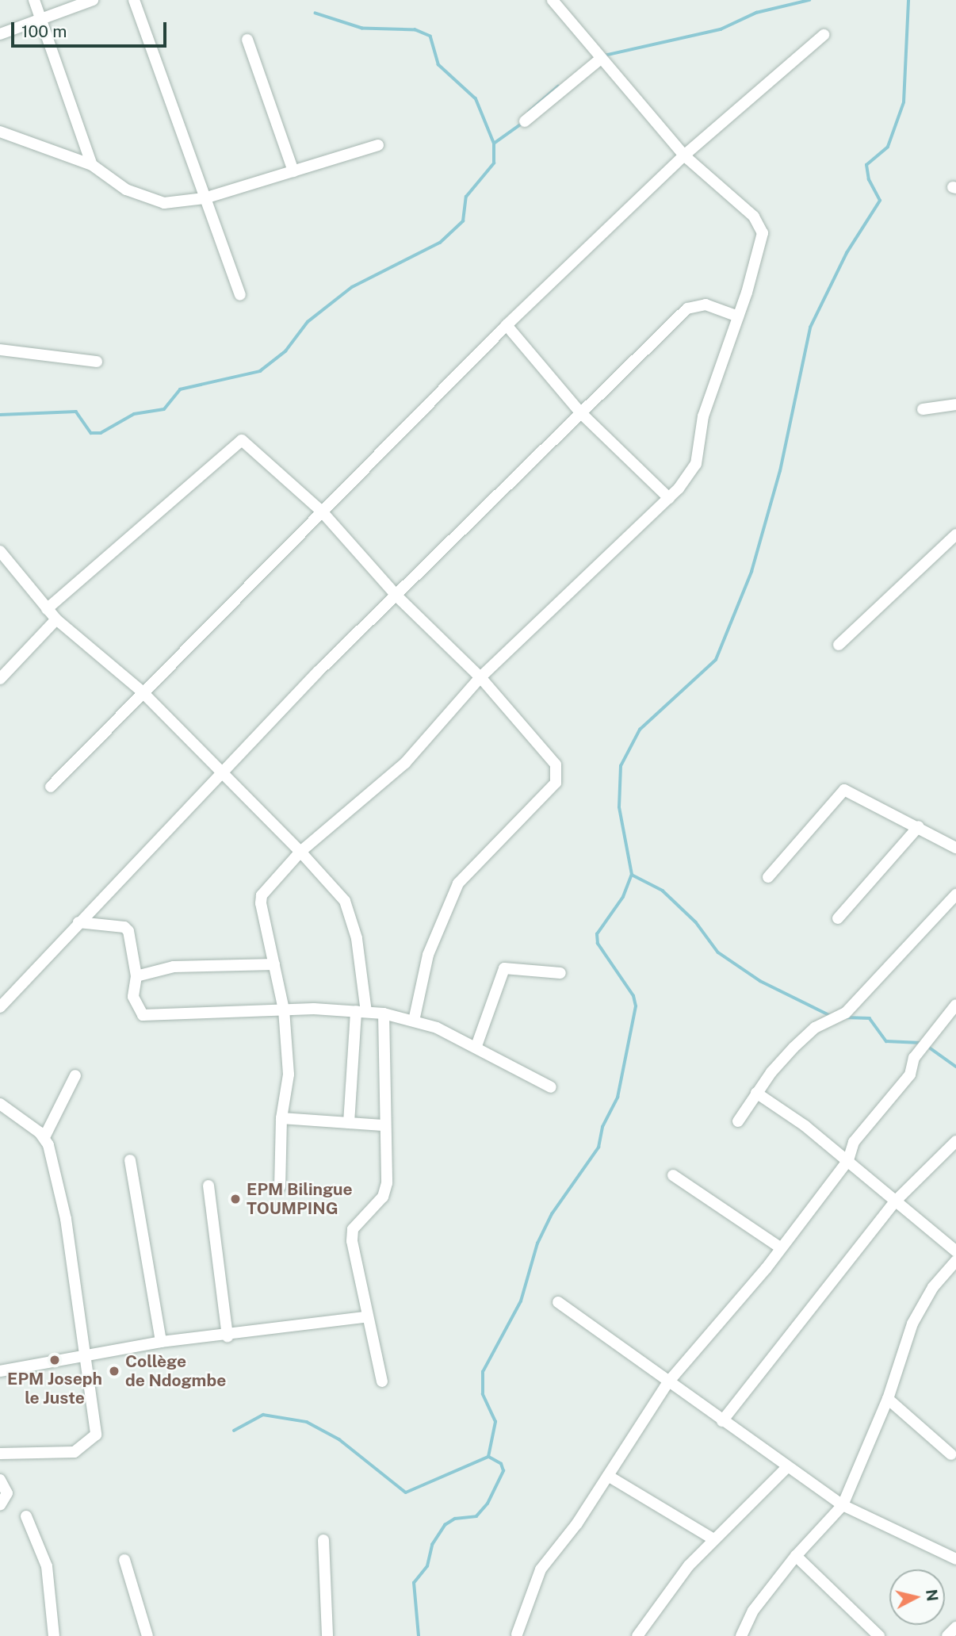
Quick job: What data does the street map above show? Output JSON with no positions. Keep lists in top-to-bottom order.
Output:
{
  "places": ["EPM Bilingue TOUMPING", "EPM Joseph le Juste", "Collège de Ndogmbe"],
  "scale_bar": "100 m",
  "north": "right"
}
